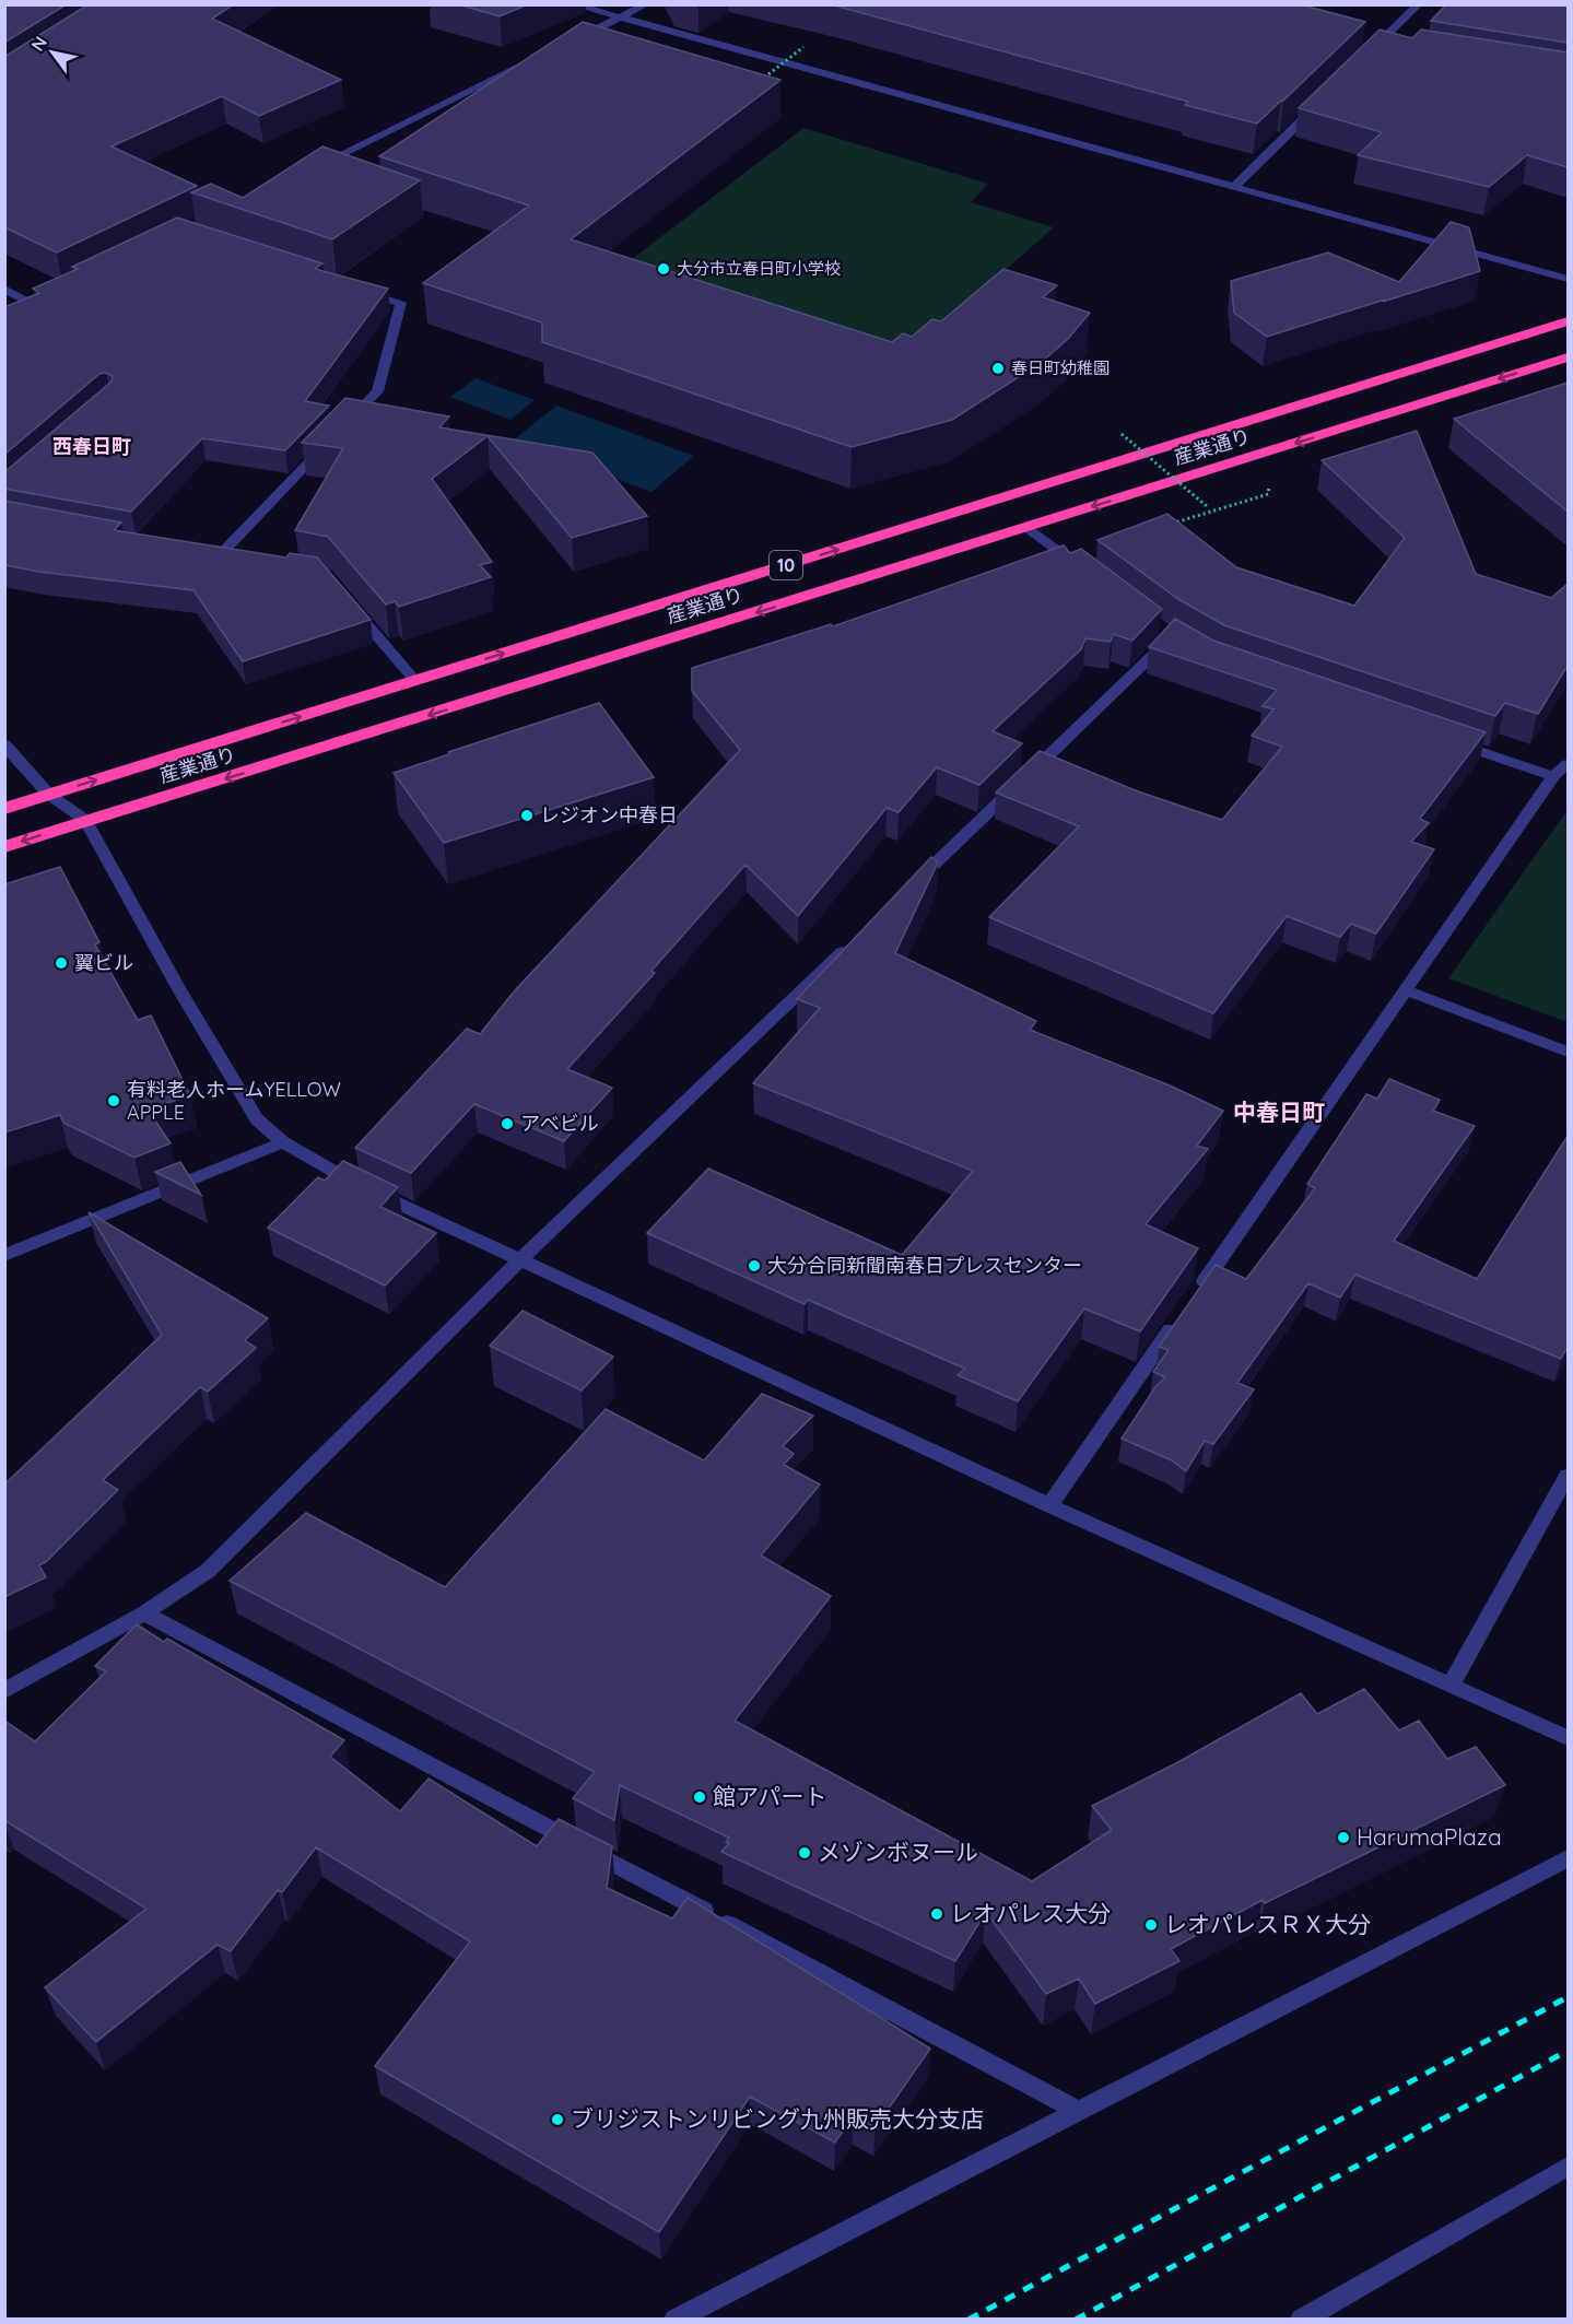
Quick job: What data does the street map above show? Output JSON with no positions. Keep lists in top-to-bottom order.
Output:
{
  "streets": {
    "highway": ["産業通り", "10"]
  },
  "districts": ["西春日町", "中春日町"],
  "places": [
    "大分市立春日町小学校",
    "春日町幼稚園",
    "レジオン中春日",
    "翼ビル",
    "有料老人ホームYELLOW APPLE",
    "アベビル",
    "大分合同新聞南春日プレスセンター",
    "館アパート",
    "HarumaPlaza",
    "メゾンボヌール",
    "レオパレス大分",
    "レオパレスＲＸ大分",
    "ブリジストンリビング九州販売大分支店"
  ],
  "north": "top left"
}
